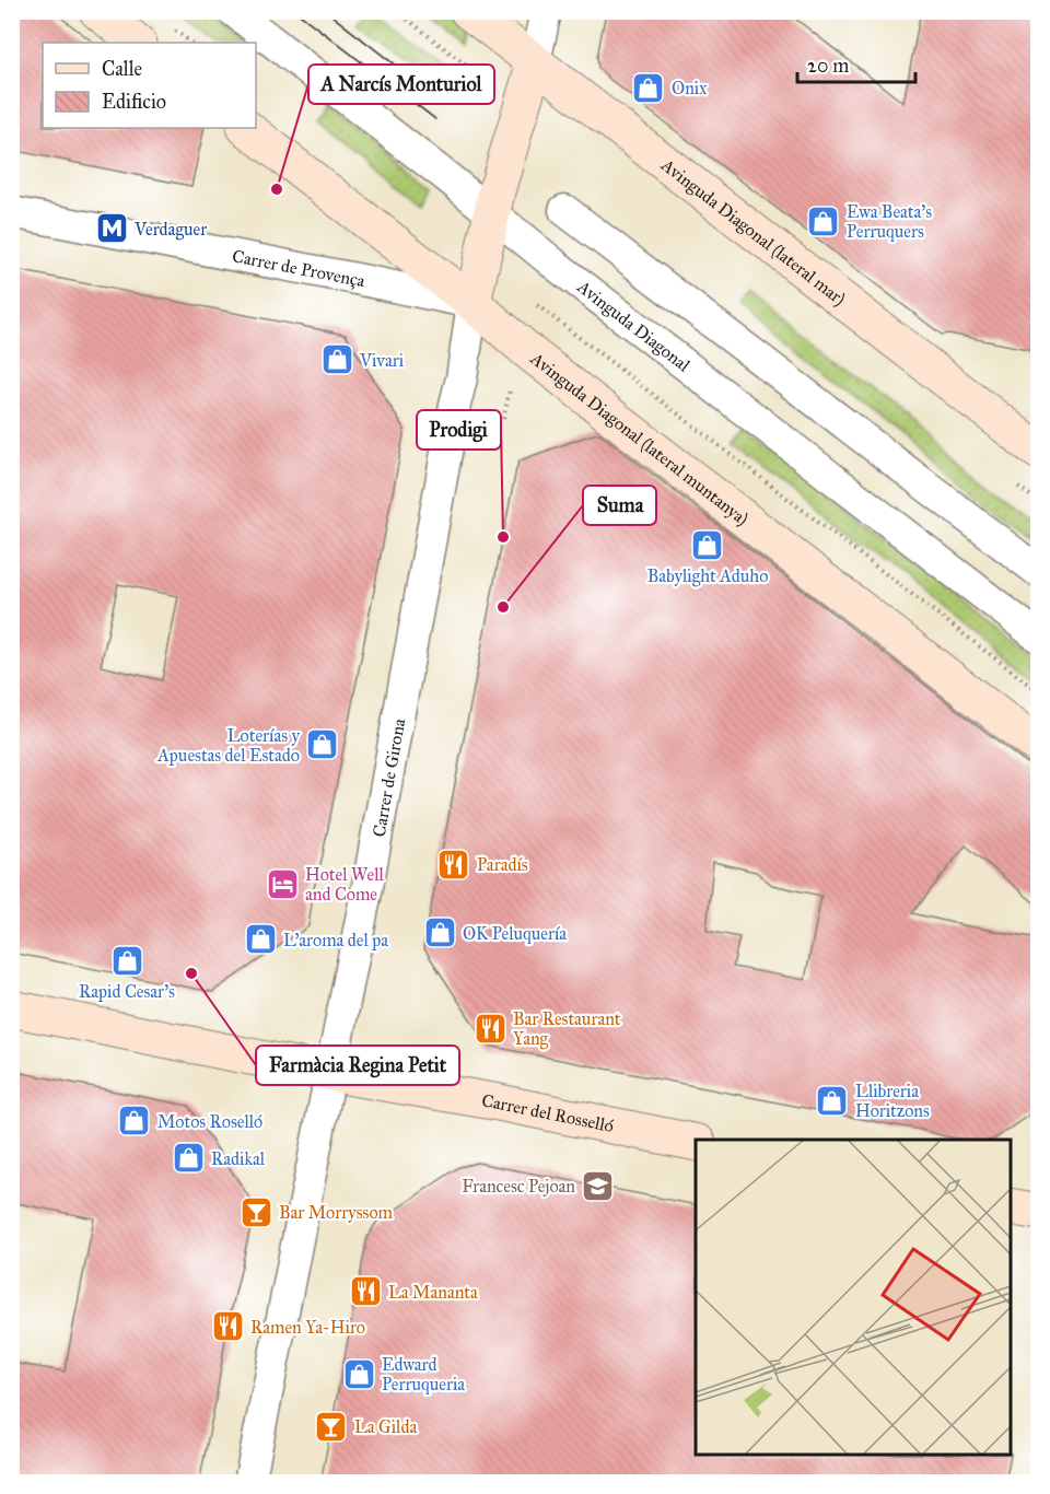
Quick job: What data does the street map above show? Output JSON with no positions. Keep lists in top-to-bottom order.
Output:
{
  "streets": {
    "street": [
      "Avinguda Diagonal (lateral mar)",
      "Carrer de Provença",
      "Avinguda Diagonal",
      "Avinguda Diagonal (lateral muntanya)",
      "Carrer de Girona",
      "Carrer del Rosselló"
    ]
  },
  "crossings": [
    ["Carrer de Provença", "Avinguda Diagonal (lateral muntanya)"],
    ["Carrer de Provença", "Carrer de Girona"],
    ["Avinguda Diagonal (lateral muntanya)", "Carrer de Girona"],
    ["Carrer de Girona", "Carrer del Rosselló"]
  ],
  "places": {
    "shop": [
      "Onix",
      "Ewa Beata's Perruquers",
      "Vivari",
      "Babylight Aduho",
      "Loterías y Apuestas del Estado",
      "OK Peluquería",
      "L'aroma del pa",
      "Rapid Cesar's",
      "Llibreria Horitzons",
      "Motos Roselló",
      "Radikal",
      "Edward Perruqueria"
    ],
    "other": [
      "A Narcís Monturiol",
      "Prodigi",
      "Suma",
      "Farmàcia Regina Petit"
    ],
    "metro station": ["Verdaguer"],
    "restaurant": [
      "Paradís",
      "Bar Restaurant Yang",
      "La Mananta",
      "Ramen Ya-Hiro"
    ],
    "hotel": ["Hotel Well and Come"],
    "school or university": ["Francesc Pejoan"],
    "bar": ["Bar Morryssom", "La Gilda"]
  },
  "legend": ["Calle", "Edificio"],
  "scale_bar": "20 m"
}
